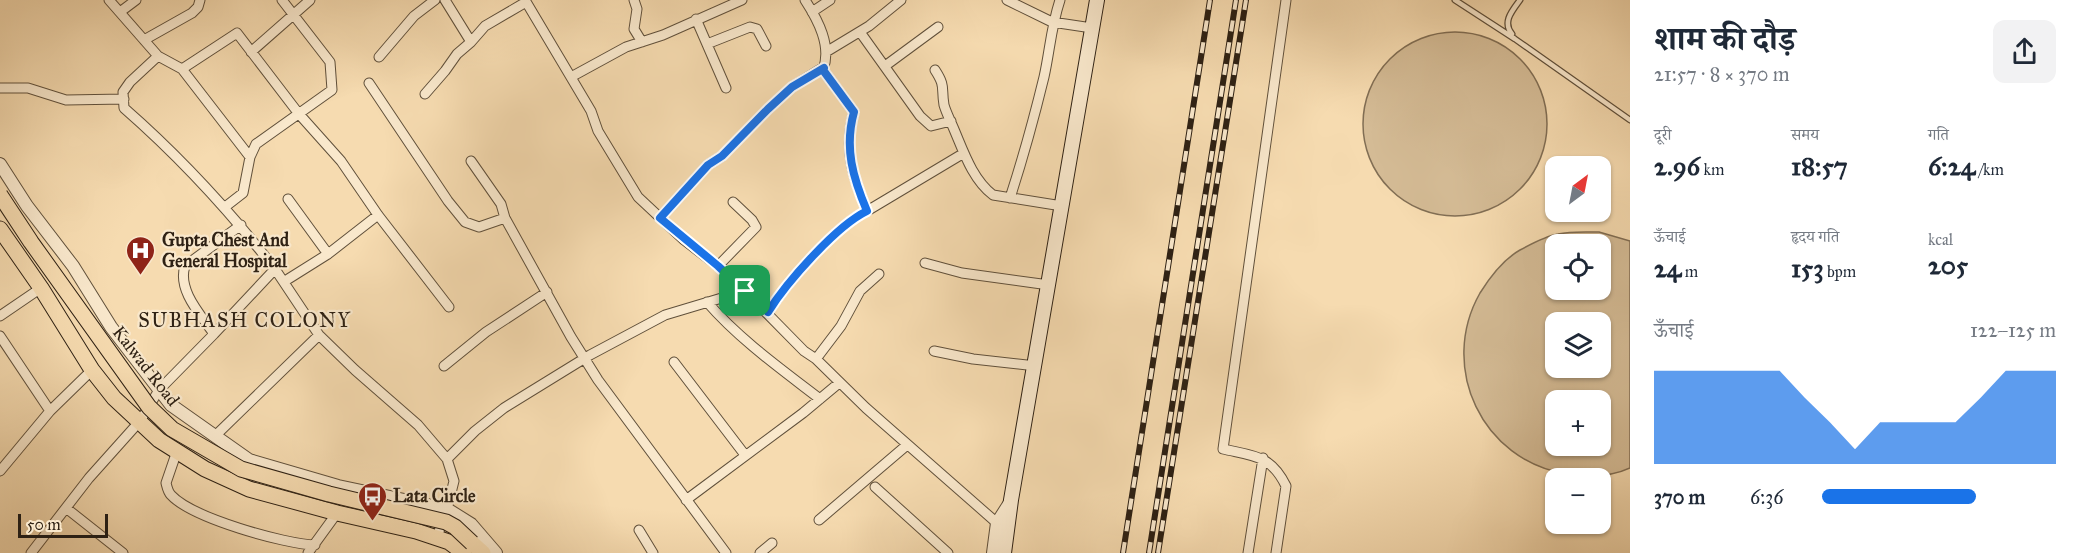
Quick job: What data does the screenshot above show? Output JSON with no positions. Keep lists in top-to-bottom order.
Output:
{
  "streets": {
    "main road": ["Kalwad Road"]
  },
  "districts": ["SUBHASH COLONY"],
  "places": {
    "hospital": ["Gupta Chest And General Hospital"],
    "bus stop": ["Lata Circle"]
  },
  "scale_bar": "50 m",
  "north": "top right",
  "page": {
    "heading": ["शाम की दौड़", "21:57 · 8 × 370 m"],
    "stats": [
      ["दूरी", "2.96 km"],
      ["समय", "18:57"],
      ["गति", "6:24 /km"],
      ["ऊँचाई", "24 m"],
      ["हृदय गति", "153 bpm"],
      ["kcal", "205"]
    ],
    "map_buttons": ["+", "−"],
    "chart": ["ऊँचाई", "122–125 m"],
    "list": [
      {
        "name": "370 m",
        "note": "6:36"
      }
    ],
    "scale": "50 m"
  }
}
